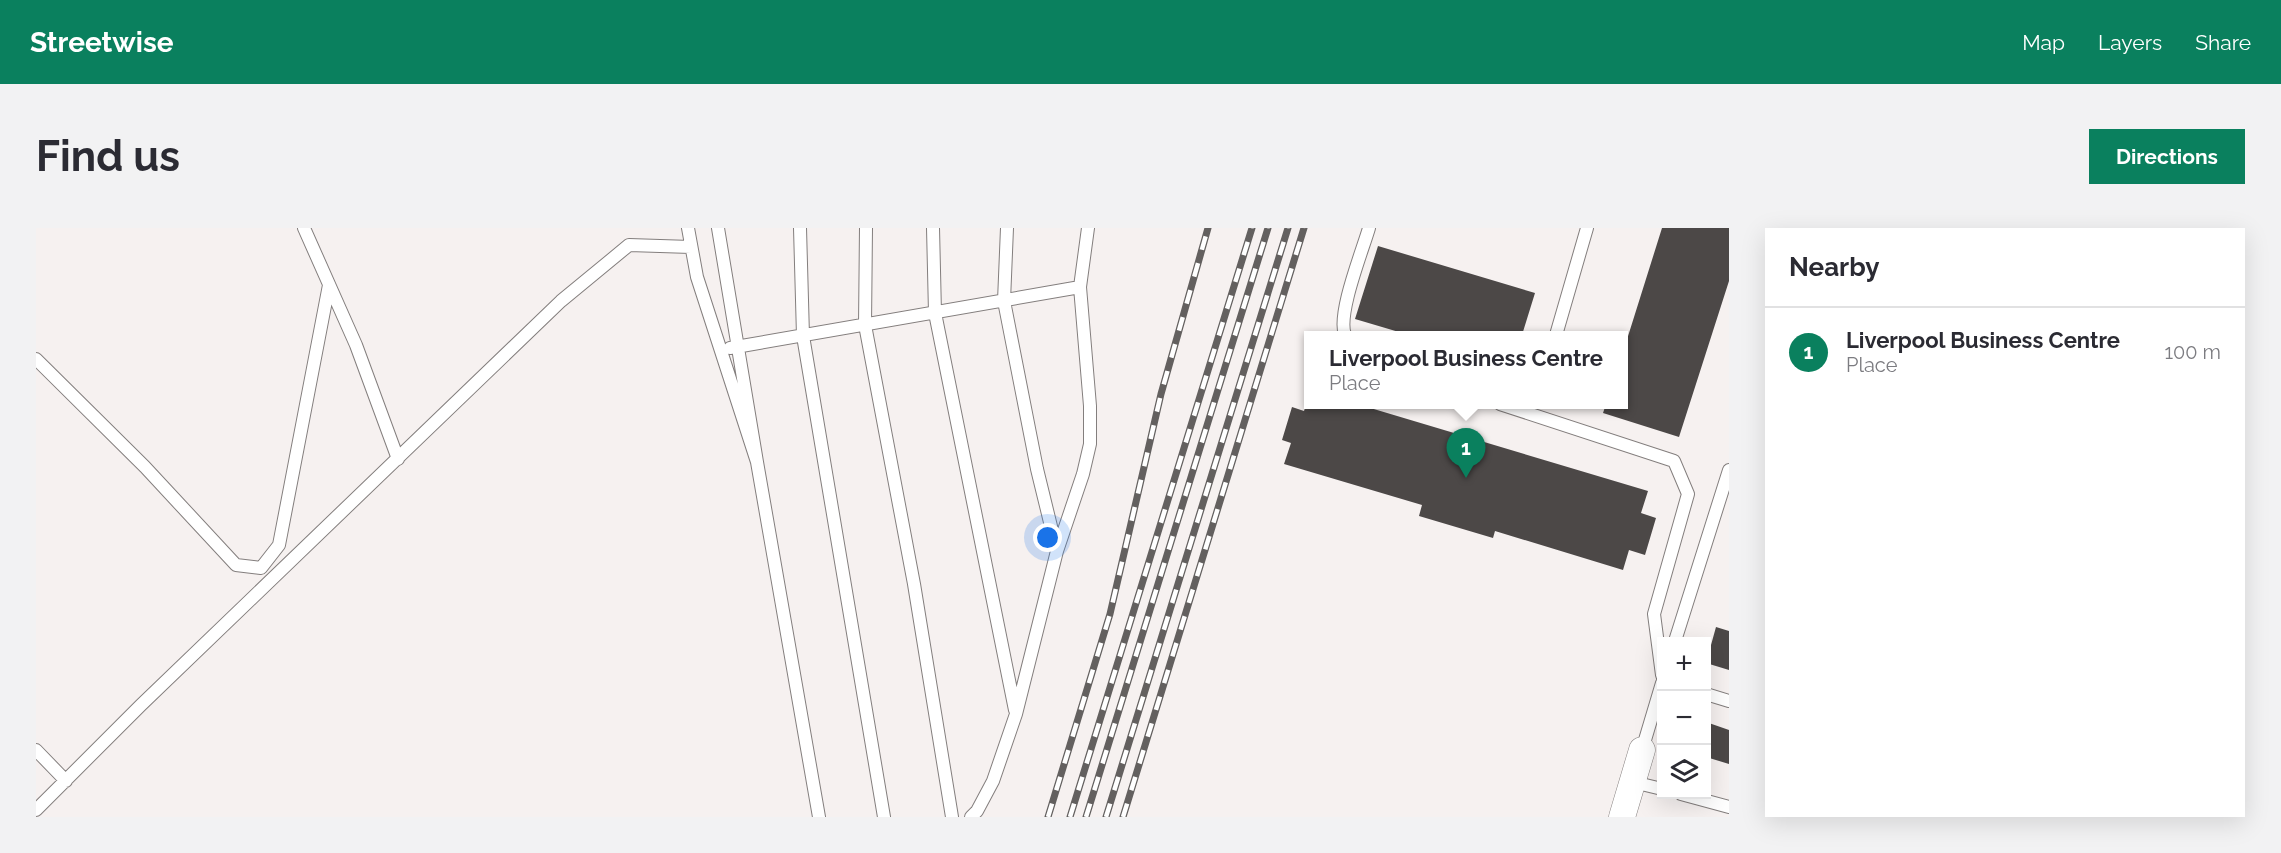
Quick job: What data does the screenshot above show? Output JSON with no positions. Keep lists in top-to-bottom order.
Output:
{
  "page": {
    "header": "Streetwise",
    "nav": ["Map", "Layers", "Share"],
    "buttons": "Directions",
    "title": "Find us",
    "heading": "Nearby",
    "list": [
      {
        "mark": "1",
        "name": "Liverpool Business Centre",
        "note": "Place",
        "value": "100 m"
      }
    ],
    "popup": ["Liverpool Business Centre", "Place"],
    "pins": "1",
    "map_buttons": ["+", "−"]
  }
}
